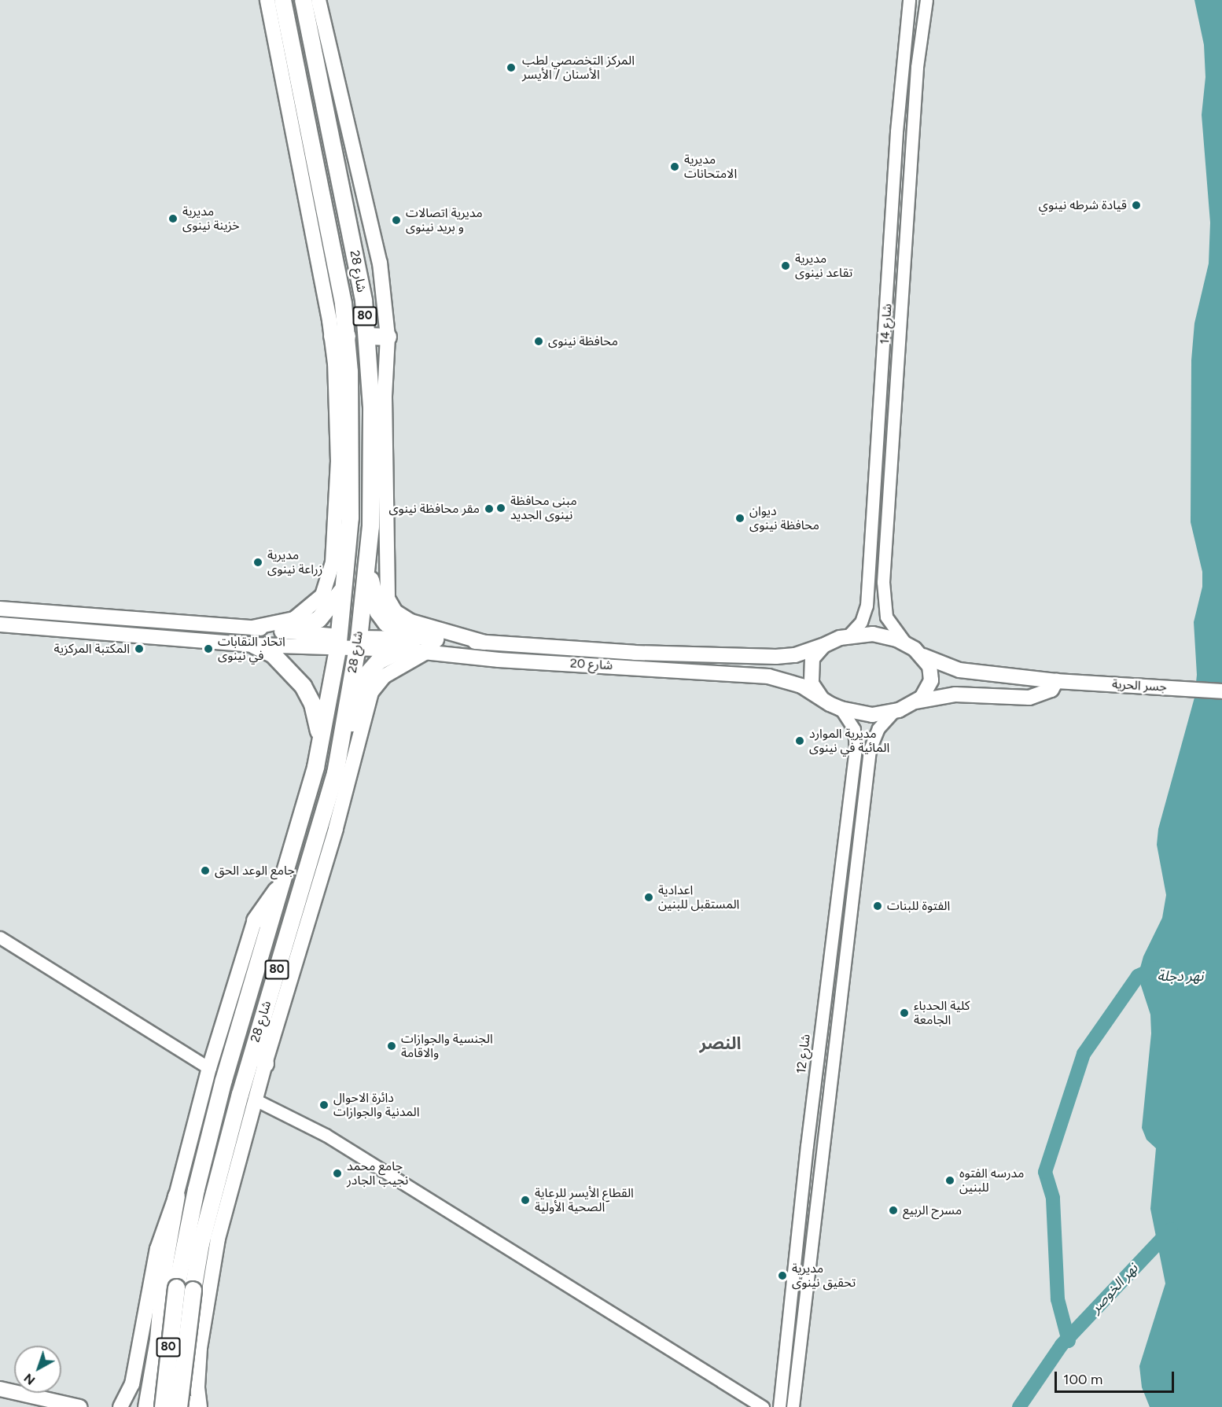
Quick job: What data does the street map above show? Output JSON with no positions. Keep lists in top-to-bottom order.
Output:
{
  "streets": {
    "highway": ["شارع 28", "80"],
    "main road": ["شارع 20", "جسر الحرية"],
    "street": ["شارع 14", "شارع 12"]
  },
  "crossings": [
    ["شارع 28", "80"],
    ["شارع 28", "شارع 20"],
    ["شارع 14", "شارع 20"],
    ["شارع 14", "جسر الحرية"],
    ["شارع 14", "شارع 12"],
    ["شارع 20", "جسر الحرية"],
    ["شارع 20", "شارع 12"],
    ["جسر الحرية", "شارع 12"]
  ],
  "districts": ["النصر"],
  "water": ["نهر دجلة", "نهر الخوصر"],
  "places": [
    "المركز التخصصي لطب الأسنان / الأيسر",
    "مديرية الامتحانات",
    "قيادة شرطه نينوي",
    "مديرية خزينة نينوى",
    "مديرية اتصالات و بريد نينوى",
    "مديرية تقاعد نينوى",
    "محافظة نينوى",
    "مبنى محافظة نينوى الجديد",
    "مقر محافظة نينوى",
    "ديوان محافظة نينوى",
    "مديرية زراعة نينوى",
    "المكتبة المركزية",
    "اتحاد النقابات في نينوى",
    "مديرية الموارد المائية في نينوى",
    "جامع الوعد الحق",
    "اعدادية المستقبل للبنين",
    "الفتوة للبنات",
    "كلية الحدباء الجامعة",
    "الجنسية والجوازات والاقامة",
    "دائرة الاحوال المدنية والجوازات",
    "جامع محمد نجيب الجادر",
    "مدرسه الفتوه للبنين",
    "القطاع الأيسر للرعاية الصحية الأولية",
    "مسرح الربيع",
    "مديرية تحقيق نينوى"
  ],
  "scale_bar": "100 m",
  "north": "bottom left"
}
